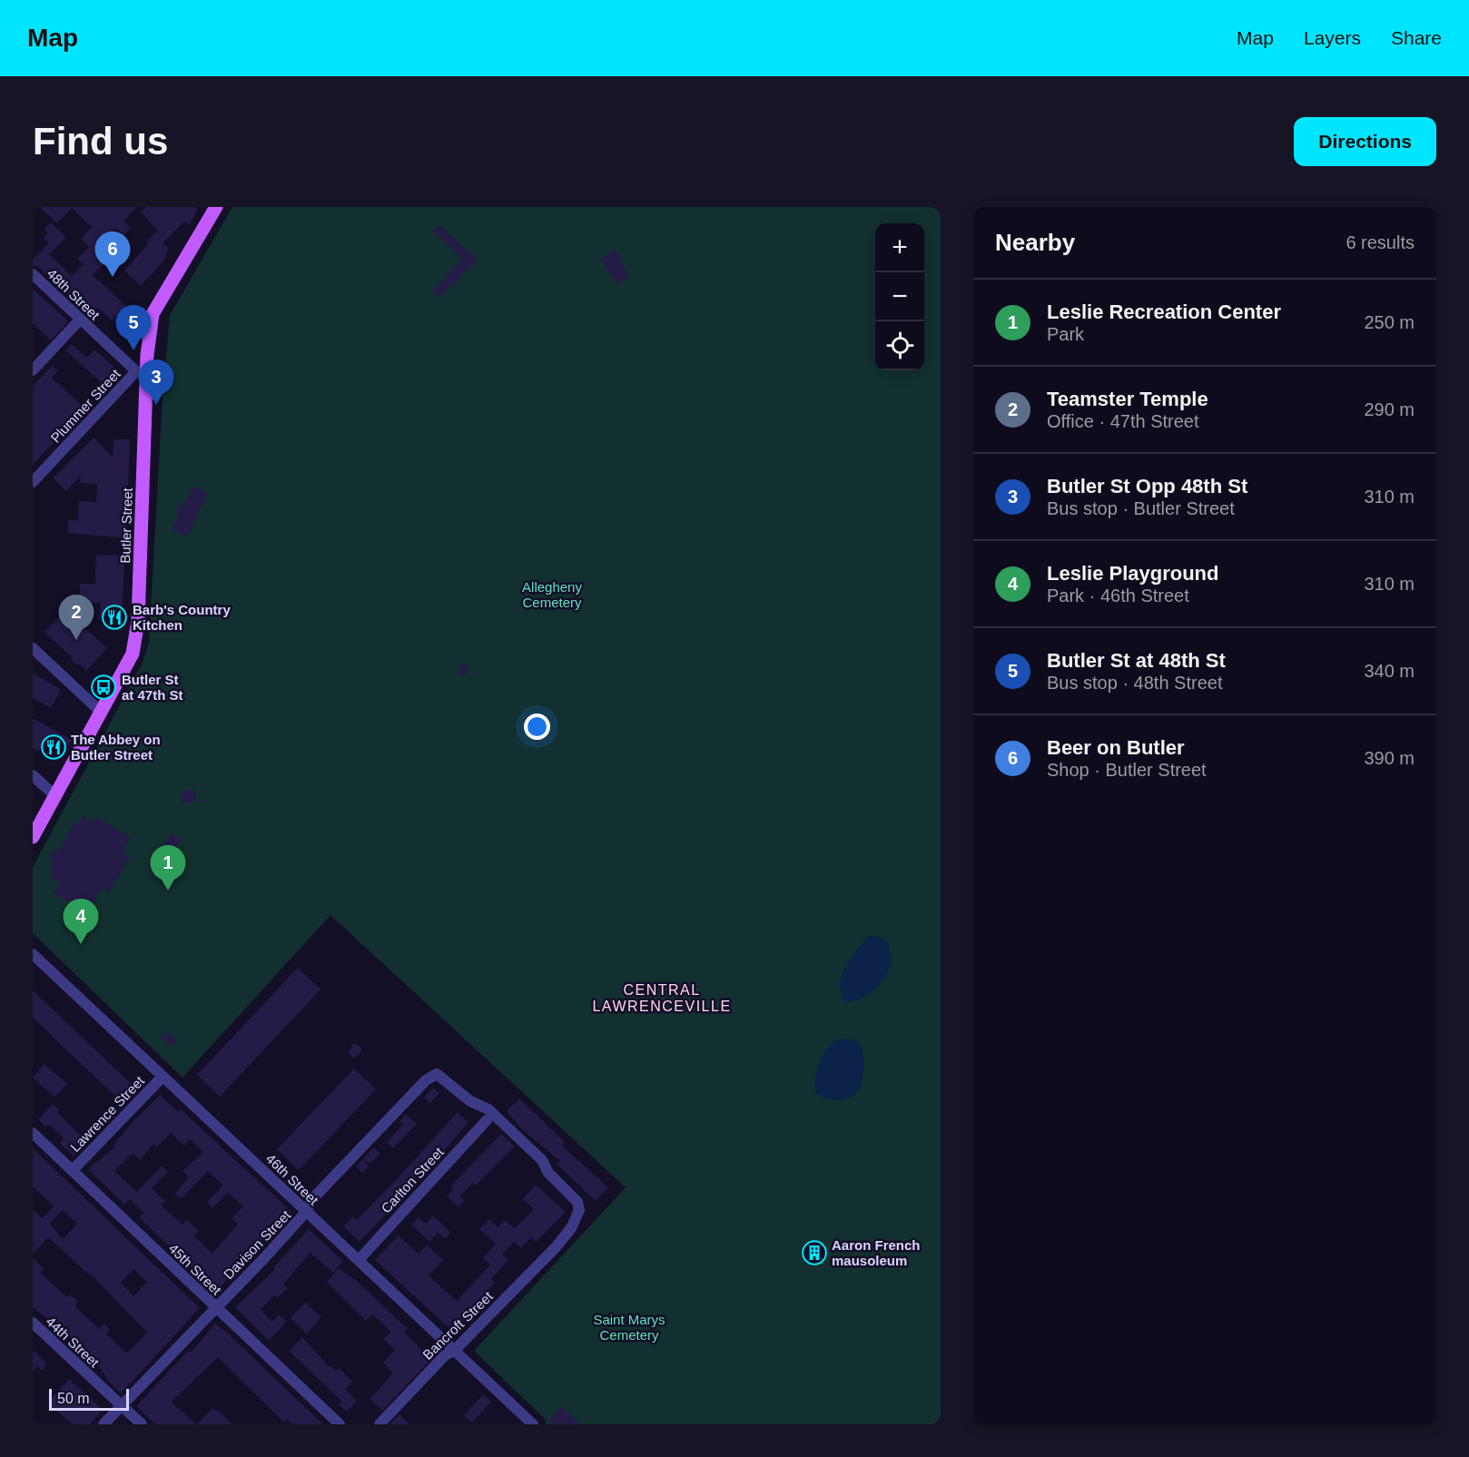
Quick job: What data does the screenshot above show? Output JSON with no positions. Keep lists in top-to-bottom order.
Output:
{
  "streets": {
    "main road": ["Butler Street"],
    "street": [
      "48th Street",
      "Plummer Street",
      "Lawrence Street",
      "46th Street",
      "Carlton Street",
      "Davison Street",
      "45th Street",
      "Bancroft Street",
      "44th Street"
    ]
  },
  "crossings": [
    ["48th Street", "Plummer Street"],
    ["48th Street", "Butler Street"],
    ["Plummer Street", "Butler Street"],
    ["Lawrence Street", "46th Street"],
    ["Lawrence Street", "45th Street"],
    ["46th Street", "Carlton Street"],
    ["46th Street", "Davison Street"],
    ["46th Street", "Bancroft Street"],
    ["Davison Street", "45th Street"],
    ["Davison Street", "Bancroft Street"],
    ["Davison Street", "44th Street"]
  ],
  "districts": ["CENTRAL LAWRENCEVILLE"],
  "parks": ["Allegheny Cemetery", "Saint Marys Cemetery"],
  "places": {
    "restaurant": ["Barb's Country Kitchen", "The Abbey on Butler Street"],
    "bus stop": ["Butler St at 47th St"],
    "building": ["Aaron French mausoleum"]
  },
  "scale_bar": "50 m",
  "page": {
    "header": "Map",
    "nav": ["Map", "Layers", "Share"],
    "buttons": "Directions",
    "title": "Find us",
    "heading": ["Nearby", "6 results"],
    "map_buttons": ["+", "−"],
    "pins": [
      "6",
      "5",
      "3",
      "2",
      "1",
      "4"
    ],
    "list": [
      {
        "mark": "1",
        "name": "Leslie Recreation Center",
        "note": "Park",
        "value": "250 m"
      },
      {
        "mark": "2",
        "name": "Teamster Temple",
        "note": "Office · 47th Street",
        "value": "290 m"
      },
      {
        "mark": "3",
        "name": "Butler St Opp 48th St",
        "note": "Bus stop · Butler Street",
        "value": "310 m"
      },
      {
        "mark": "4",
        "name": "Leslie Playground",
        "note": "Park · 46th Street",
        "value": "310 m"
      },
      {
        "mark": "5",
        "name": "Butler St at 48th St",
        "note": "Bus stop · 48th Street",
        "value": "340 m"
      },
      {
        "mark": "6",
        "name": "Beer on Butler",
        "note": "Shop · Butler Street",
        "value": "390 m"
      }
    ],
    "scale": "50 m"
  }
}
